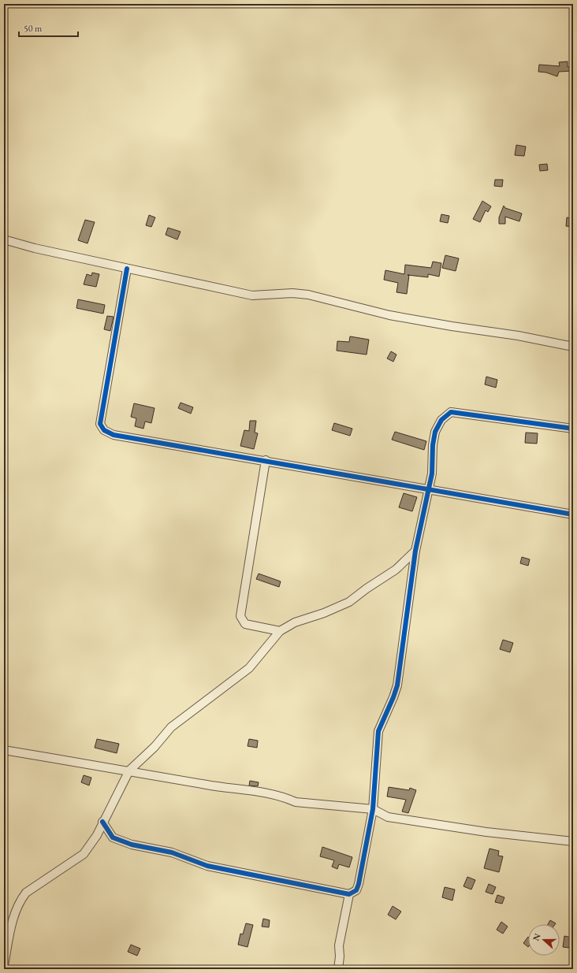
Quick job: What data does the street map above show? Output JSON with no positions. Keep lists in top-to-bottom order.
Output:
{
  "scale_bar": "50 m",
  "north": "left"
}
